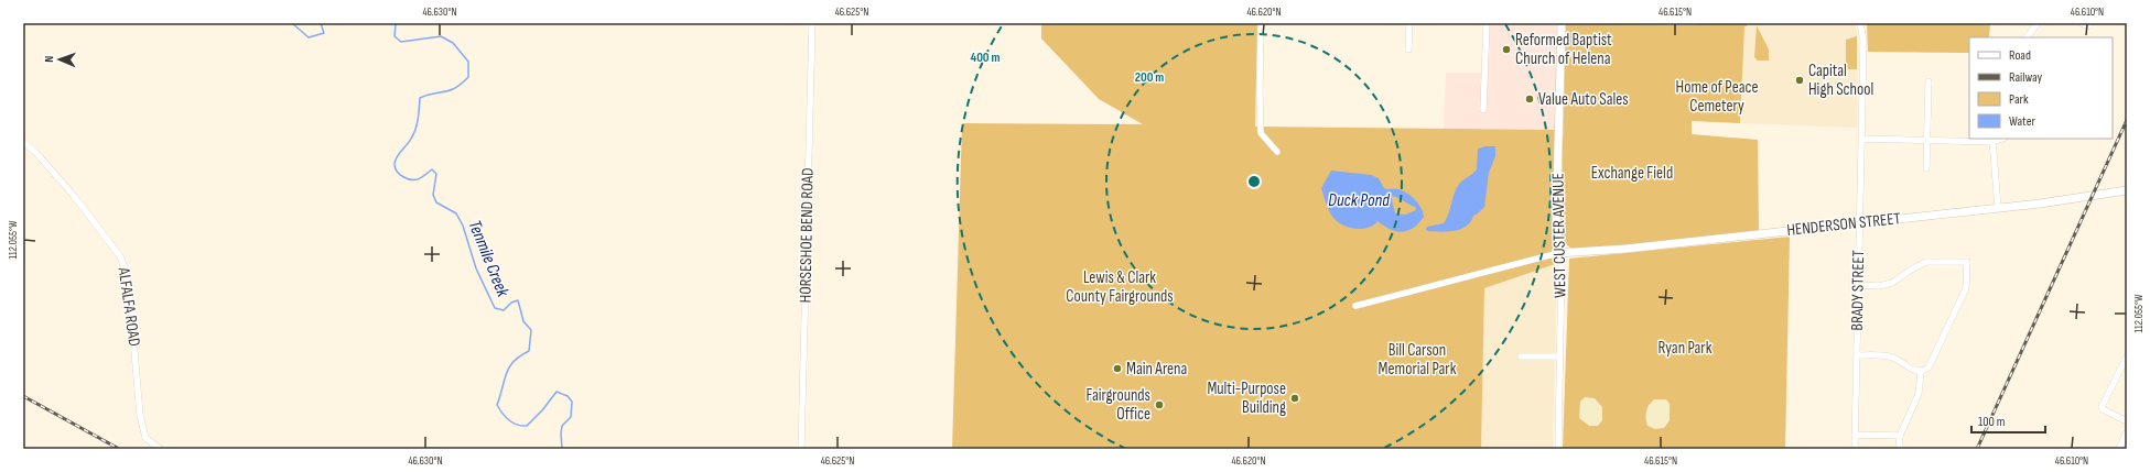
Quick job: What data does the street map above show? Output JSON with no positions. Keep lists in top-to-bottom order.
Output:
{
  "streets": {
    "main road": ["HENDERSON STREET", "WEST CUSTER AVENUE"],
    "street": ["HORSESHOE BEND ROAD", "BRADY STREET", "ALFALFA ROAD"]
  },
  "crossings": [
    ["HENDERSON STREET", "WEST CUSTER AVENUE"],
    ["HENDERSON STREET", "BRADY STREET"]
  ],
  "water": ["Duck Pond", "Tenmile Creek"],
  "parks": [
    "Home of Peace Cemetery",
    "Exchange Field",
    "Lewis & Clark County Fairgrounds",
    "Ryan Park",
    "Bill Carson Memorial Park"
  ],
  "places": [
    "Reformed Baptist Church of Helena",
    "Capital High School",
    "Value Auto Sales",
    "Main Arena",
    "Multi-Purpose Building",
    "Fairgrounds Office"
  ],
  "legend": [
    "Road",
    "Railway",
    "Park",
    "Water"
  ],
  "scale_bar": "100 m",
  "north": "left",
  "coordinates": [
    "46.630°N",
    "46.625°N",
    "46.620°N",
    "46.615°N",
    "46.610°N",
    "112.055°W"
  ],
  "rings": ["400 m", "200 m"]
}
